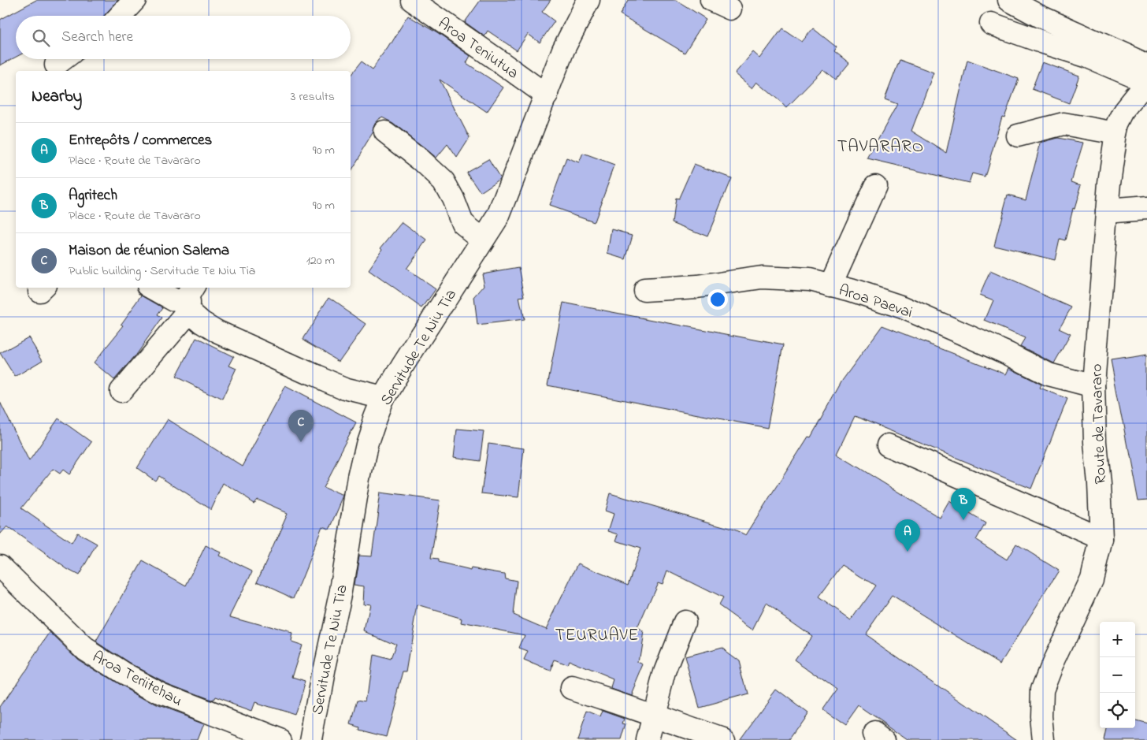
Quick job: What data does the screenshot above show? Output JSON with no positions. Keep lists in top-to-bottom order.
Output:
{
  "streets": {
    "street": [
      "Aroa Teniutua",
      "Aroa Paevai",
      "Servitude Te Niu Tia",
      "Route de Tavararo",
      "Aroa Teriitehau"
    ]
  },
  "crossings": [
    ["Aroa Teniutua", "Servitude Te Niu Tia"],
    ["Aroa Paevai", "Route de Tavararo"]
  ],
  "districts": ["TAVARARO", "TEURUAVE"],
  "page": {
    "search": "Search here",
    "heading": ["Nearby", "3 results"],
    "list": [
      {
        "mark": "A",
        "name": "Entrepôts / commerces",
        "note": "Place · Route de Tavararo",
        "value": "90 m"
      },
      {
        "mark": "B",
        "name": "Agritech",
        "note": "Place · Route de Tavararo",
        "value": "90 m"
      },
      {
        "mark": "C",
        "name": "Maison de réunion Salema",
        "note": "Public building · Servitude Te Niu Tia",
        "value": "120 m"
      }
    ],
    "pins": ["C", "B", "A"],
    "map_buttons": ["+", "−"]
  }
}
